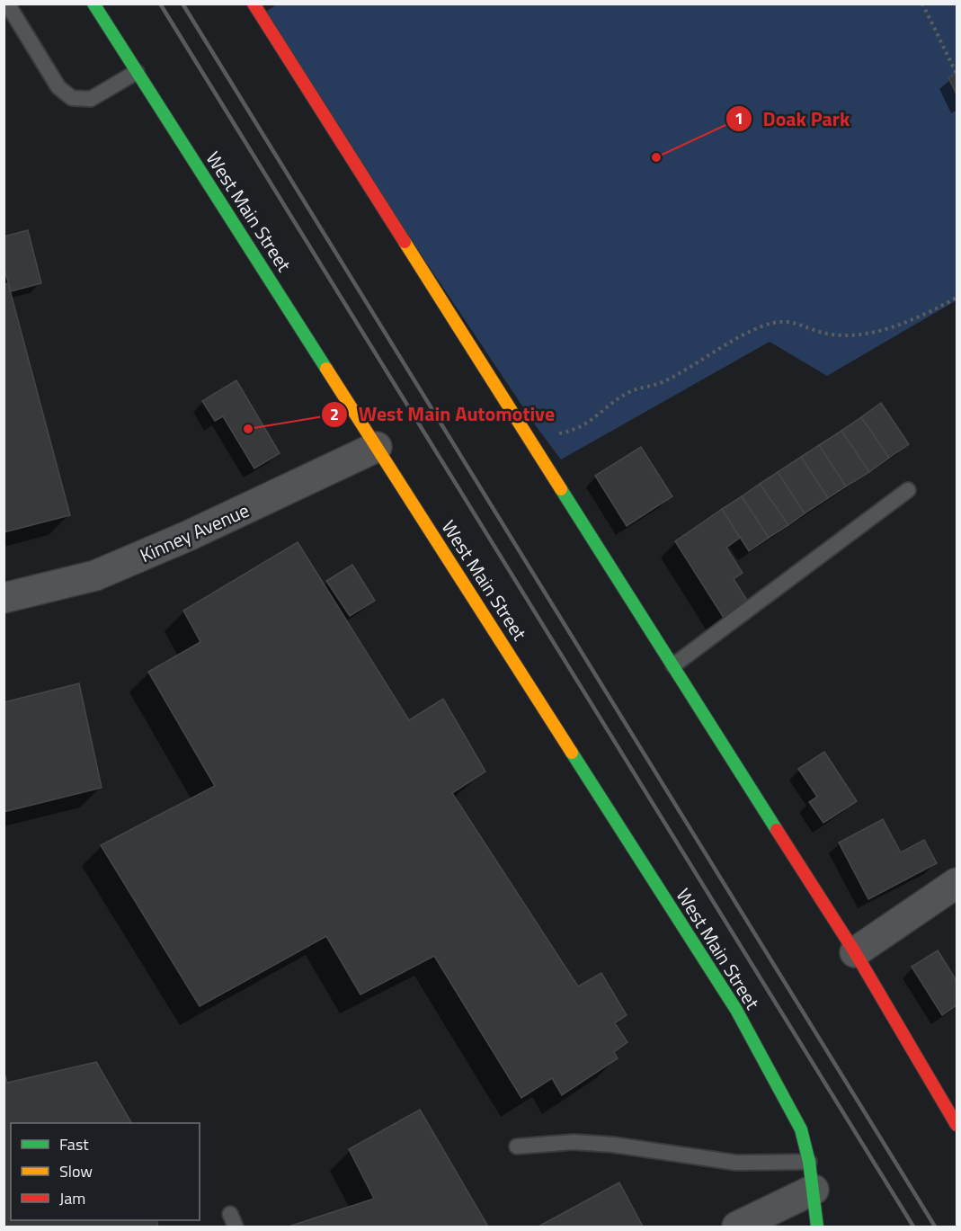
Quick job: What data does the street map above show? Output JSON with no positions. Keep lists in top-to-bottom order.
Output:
{
  "streets": {
    "main road": ["West Main Street"],
    "street": ["Kinney Avenue"]
  },
  "crossings": [
    ["West Main Street", "Kinney Avenue"]
  ],
  "places": ["Doak Park", "West Main Automotive"],
  "legend": ["Fast", "Slow", "Jam"]
}
